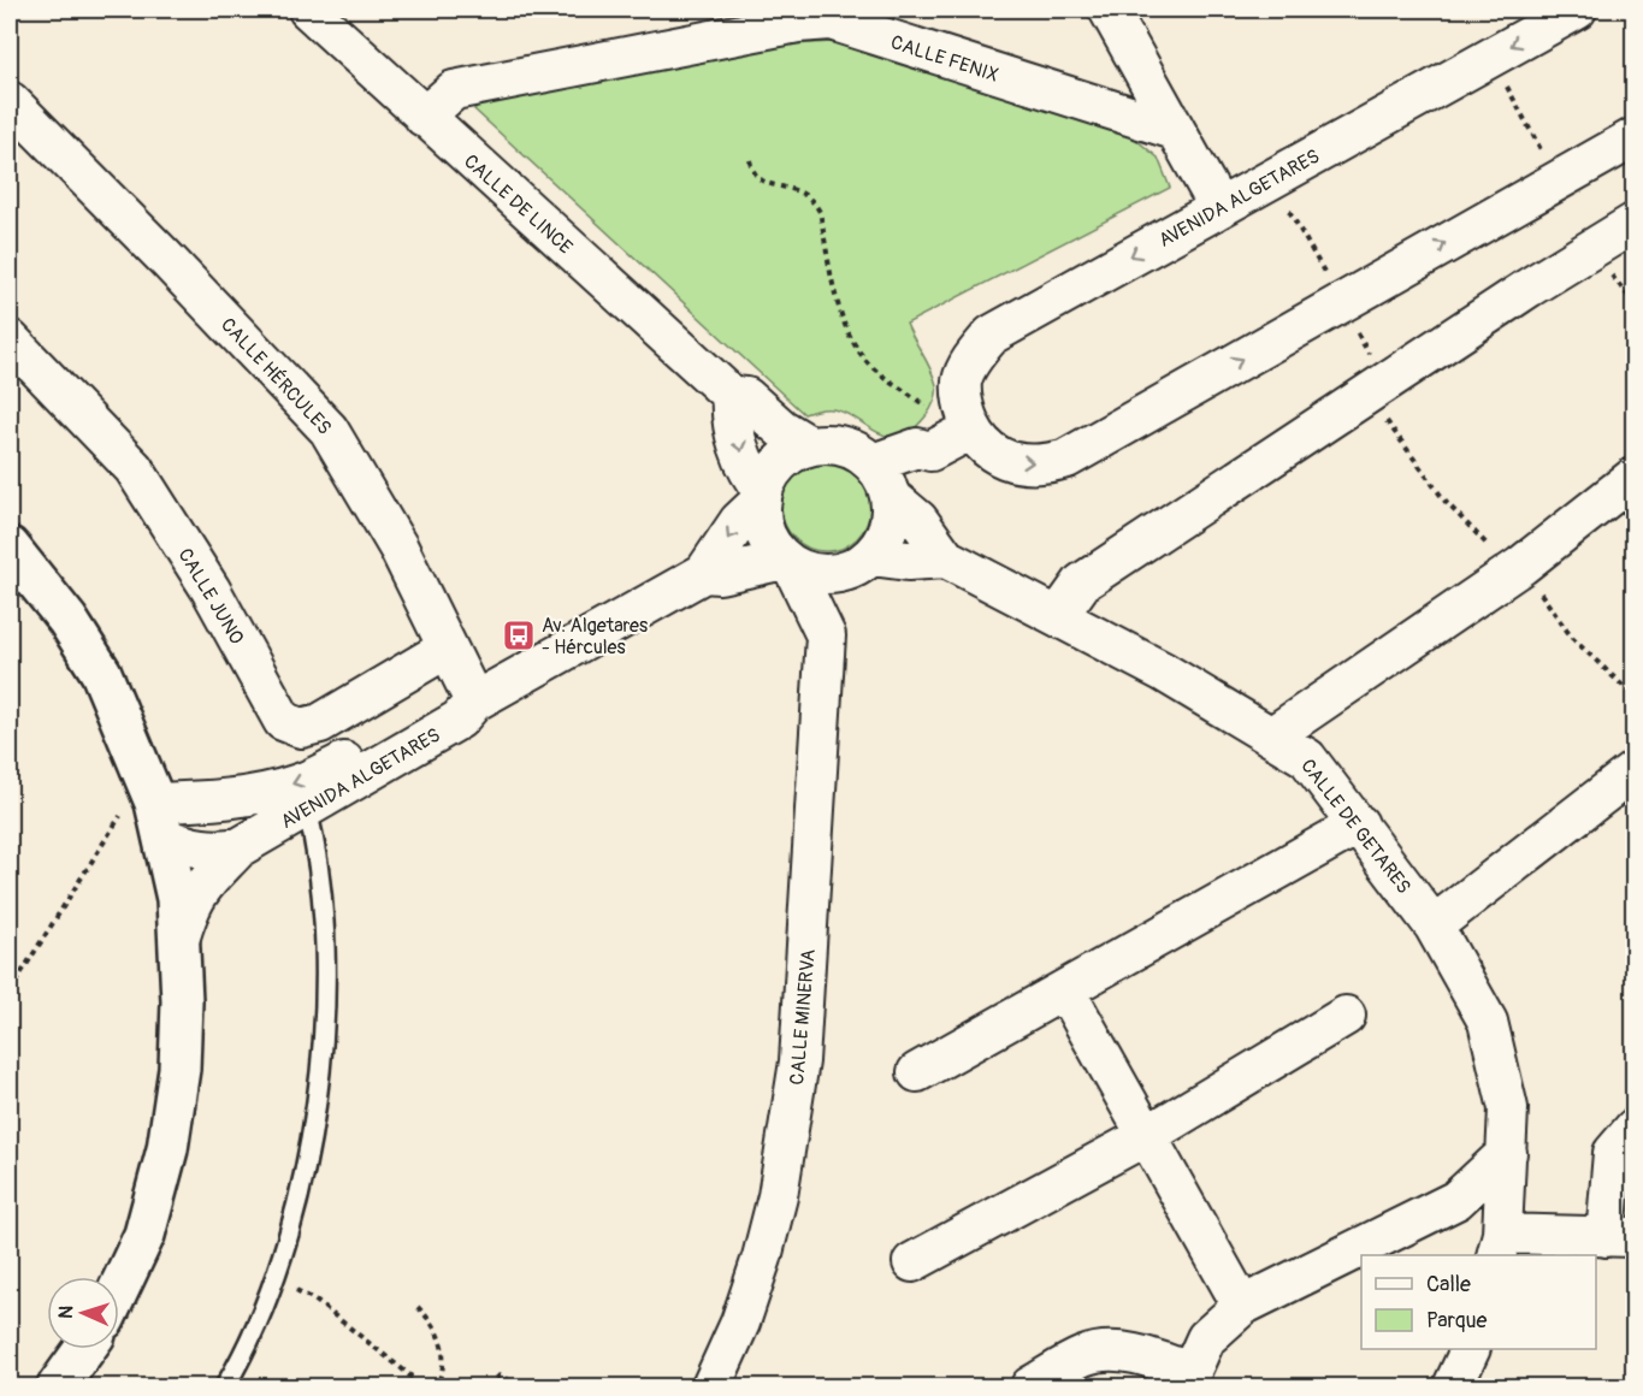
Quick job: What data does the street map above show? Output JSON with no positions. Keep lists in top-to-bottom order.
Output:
{
  "streets": {
    "street": [
      "CALLE FENIX",
      "AVENIDA ALGETARES",
      "CALLE DE LINCE",
      "CALLE HÉRCULES",
      "CALLE JUNO",
      "CALLE DE GETARES",
      "CALLE MINERVA"
    ]
  },
  "crossings": [
    ["CALLE FENIX", "CALLE DE LINCE"],
    ["AVENIDA ALGETARES", "CALLE DE LINCE"],
    ["AVENIDA ALGETARES", "CALLE HÉRCULES"],
    ["AVENIDA ALGETARES", "CALLE DE GETARES"],
    ["AVENIDA ALGETARES", "CALLE MINERVA"],
    ["CALLE DE LINCE", "CALLE DE GETARES"],
    ["CALLE DE LINCE", "CALLE MINERVA"],
    ["CALLE HÉRCULES", "CALLE JUNO"],
    ["CALLE DE GETARES", "CALLE MINERVA"]
  ],
  "places": {
    "bus stop": ["Av. Algetares - Hércules"]
  },
  "legend": ["Calle", "Parque"],
  "north": "left"
}
